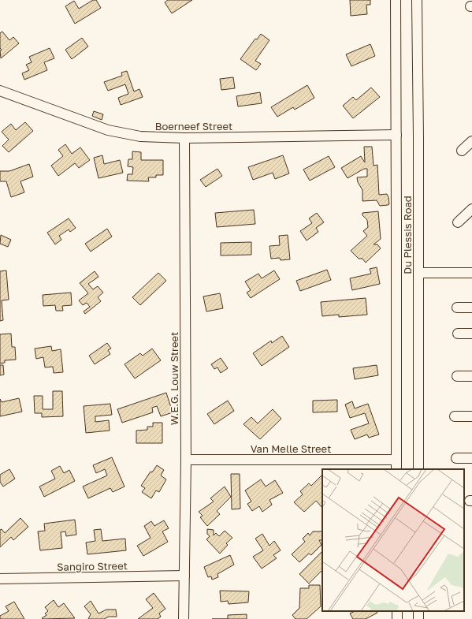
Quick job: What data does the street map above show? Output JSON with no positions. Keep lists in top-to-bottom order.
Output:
{
  "streets": {
    "street": [
      "Boerneef Street",
      "Du Plessis Road",
      "W.E.G. Louw Street",
      "Van Melle Street",
      "Sangiro Street"
    ]
  },
  "crossings": [
    ["Boerneef Street", "Du Plessis Road"],
    ["Boerneef Street", "W.E.G. Louw Street"],
    ["Du Plessis Road", "Van Melle Street"],
    ["W.E.G. Louw Street", "Van Melle Street"],
    ["W.E.G. Louw Street", "Sangiro Street"]
  ]
}
